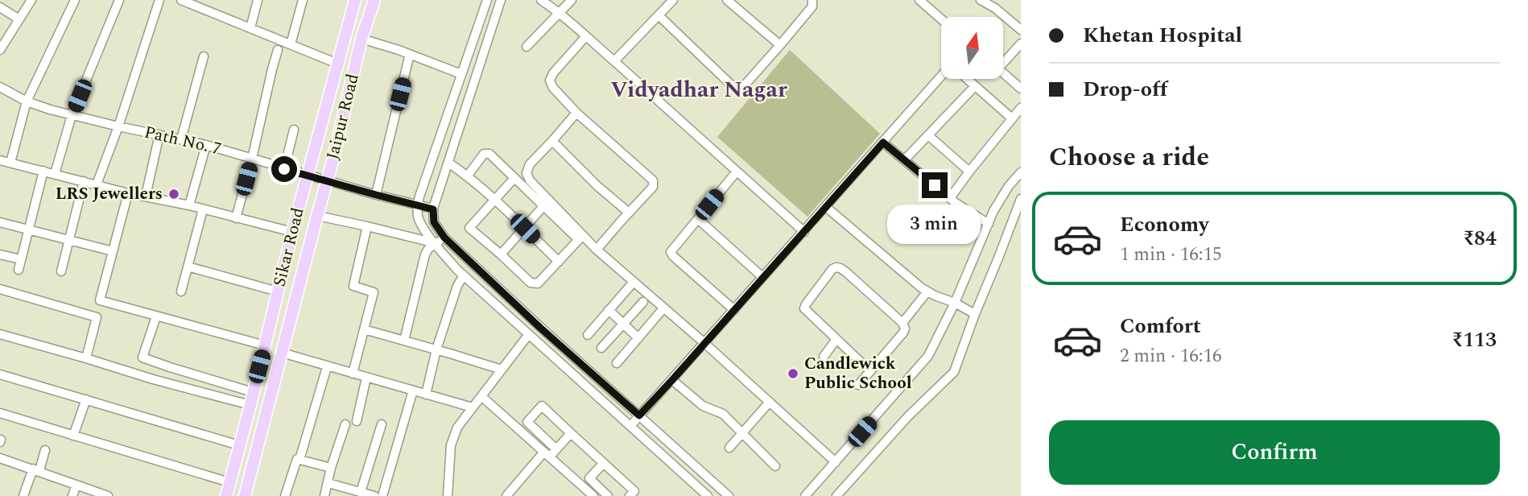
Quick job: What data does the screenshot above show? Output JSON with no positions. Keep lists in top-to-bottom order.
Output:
{
  "streets": {
    "main road": ["Jaipur Road", "Sikar Road"],
    "street": ["Path No. 7"]
  },
  "crossings": [
    ["Jaipur Road", "Path No. 7"],
    ["Path No. 7", "Sikar Road"]
  ],
  "districts": ["Vidyadhar Nagar"],
  "places": ["LRS Jewellers", "Candlewick Public School"],
  "north": "top",
  "page": {
    "banner": ["Khetan Hospital", "Drop-off"],
    "heading": "Choose a ride",
    "list": [
      {
        "name": "Economy",
        "note": "1 min · 16:15",
        "value": "₹84"
      },
      {
        "name": "Comfort",
        "note": "2 min · 16:16",
        "value": "₹113"
      }
    ],
    "bubble": "3 min",
    "buttons": "Confirm"
  }
}
